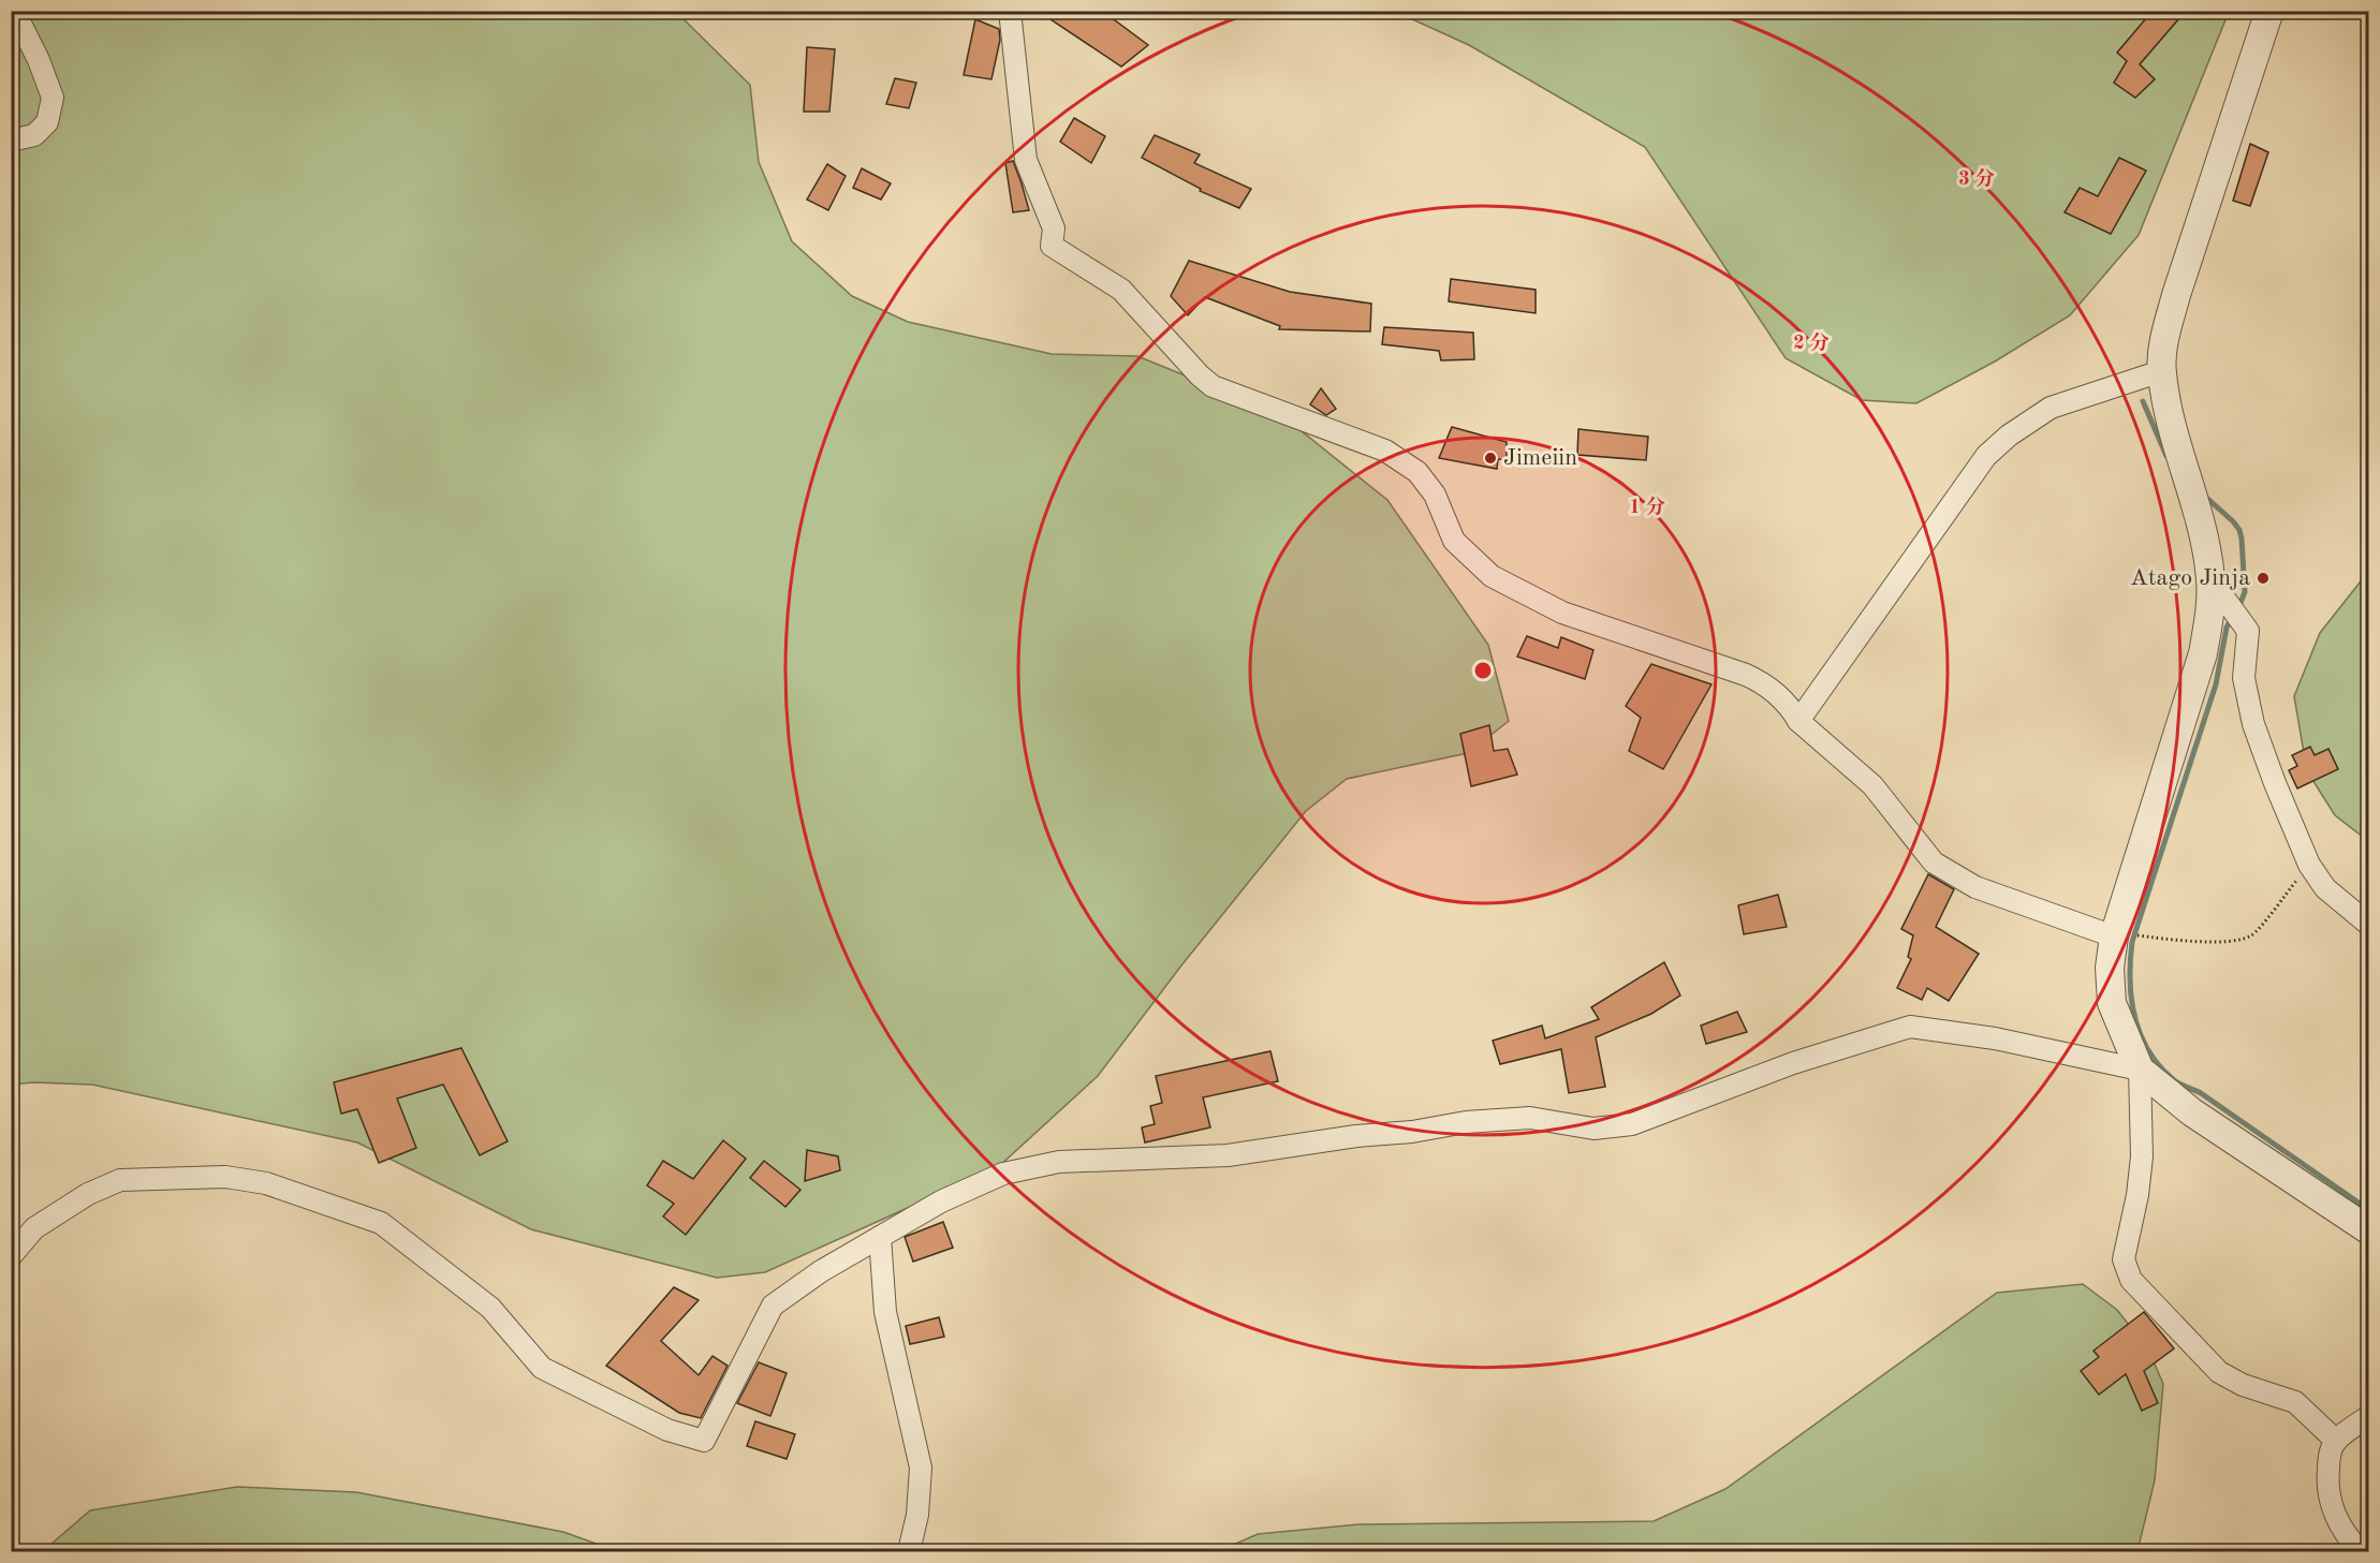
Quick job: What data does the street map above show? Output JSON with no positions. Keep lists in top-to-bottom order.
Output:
{
  "places": ["Jimeiin", "Atago Jinja"],
  "rings": ["3 分", "2 分", "1 分"]
}
